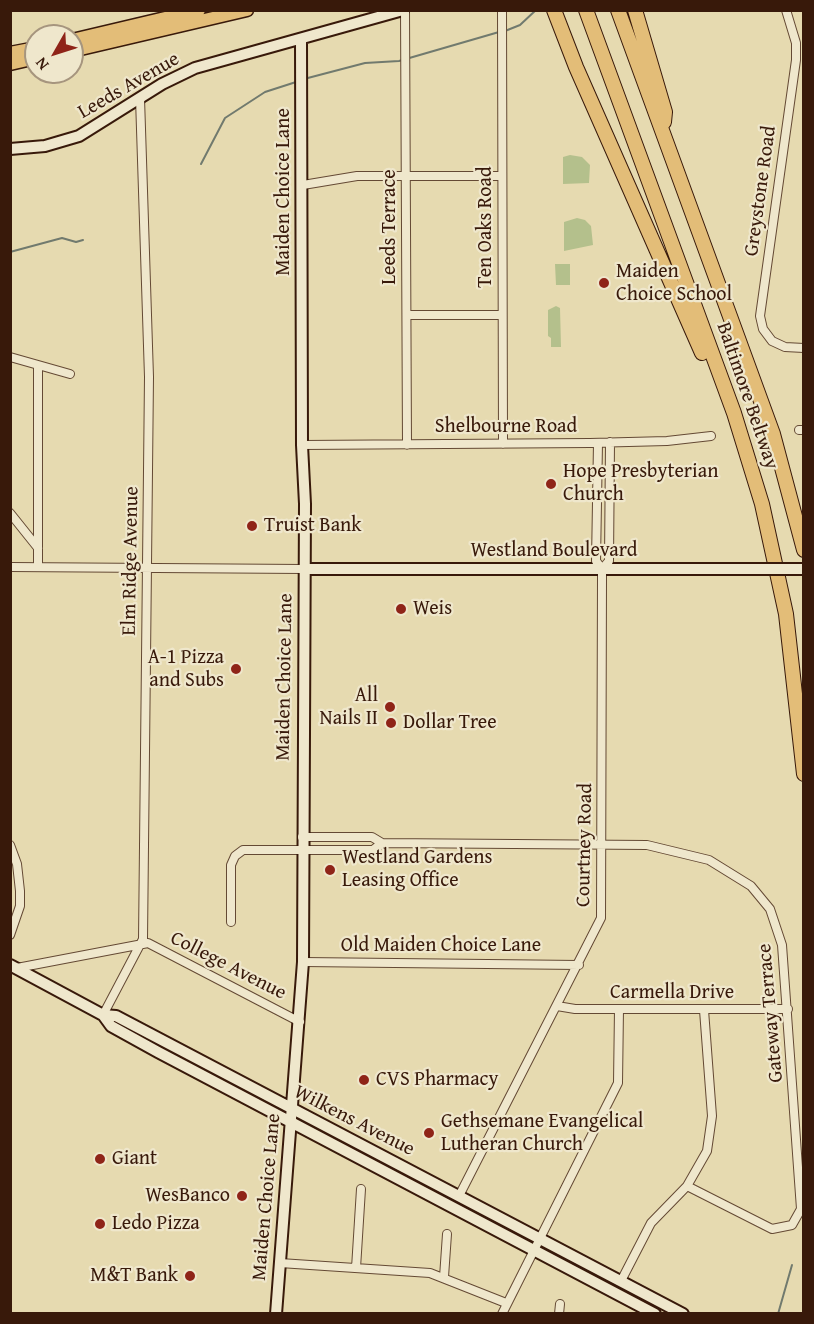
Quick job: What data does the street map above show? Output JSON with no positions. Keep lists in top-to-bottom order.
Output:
{
  "streets": {
    "highway": ["Baltimore Beltway"],
    "street": [
      "Leeds Avenue",
      "Greystone Road",
      "Maiden Choice Lane",
      "Leeds Terrace",
      "Ten Oaks Road",
      "Shelbourne Road",
      "Westland Boulevard",
      "Elm Ridge Avenue",
      "Courtney Road",
      "Old Maiden Choice Lane",
      "College Avenue",
      "Carmella Drive",
      "Gateway Terrace",
      "Wilkens Avenue"
    ]
  },
  "crossings": [
    ["Leeds Avenue", "Maiden Choice Lane"],
    ["Leeds Avenue", "Leeds Terrace"],
    ["Leeds Avenue", "Elm Ridge Avenue"],
    ["Maiden Choice Lane", "Shelbourne Road"],
    ["Maiden Choice Lane", "Westland Boulevard"],
    ["Maiden Choice Lane", "Old Maiden Choice Lane"],
    ["Maiden Choice Lane", "College Avenue"],
    ["Maiden Choice Lane", "Gateway Terrace"],
    ["Maiden Choice Lane", "Wilkens Avenue"],
    ["Leeds Terrace", "Shelbourne Road"],
    ["Ten Oaks Road", "Shelbourne Road"],
    ["Shelbourne Road", "Courtney Road"],
    ["Westland Boulevard", "Courtney Road"],
    ["Elm Ridge Avenue", "College Avenue"],
    ["Elm Ridge Avenue", "Wilkens Avenue"],
    ["Courtney Road", "Old Maiden Choice Lane"],
    ["Courtney Road", "Carmella Drive"],
    ["Courtney Road", "Gateway Terrace"],
    ["Courtney Road", "Wilkens Avenue"],
    ["Carmella Drive", "Gateway Terrace"]
  ],
  "places": [
    "Maiden Choice School",
    "Hope Presbyterian Church",
    "Truist Bank",
    "Weis",
    "A-1 Pizza and Subs",
    "All Nails II",
    "Dollar Tree",
    "Westland Gardens Leasing Office",
    "CVS Pharmacy",
    "Gethsemane Evangelical Lutheran Church",
    "Giant",
    "WesBanco",
    "Ledo Pizza",
    "M&T Bank"
  ],
  "north": "bottom left"
}
